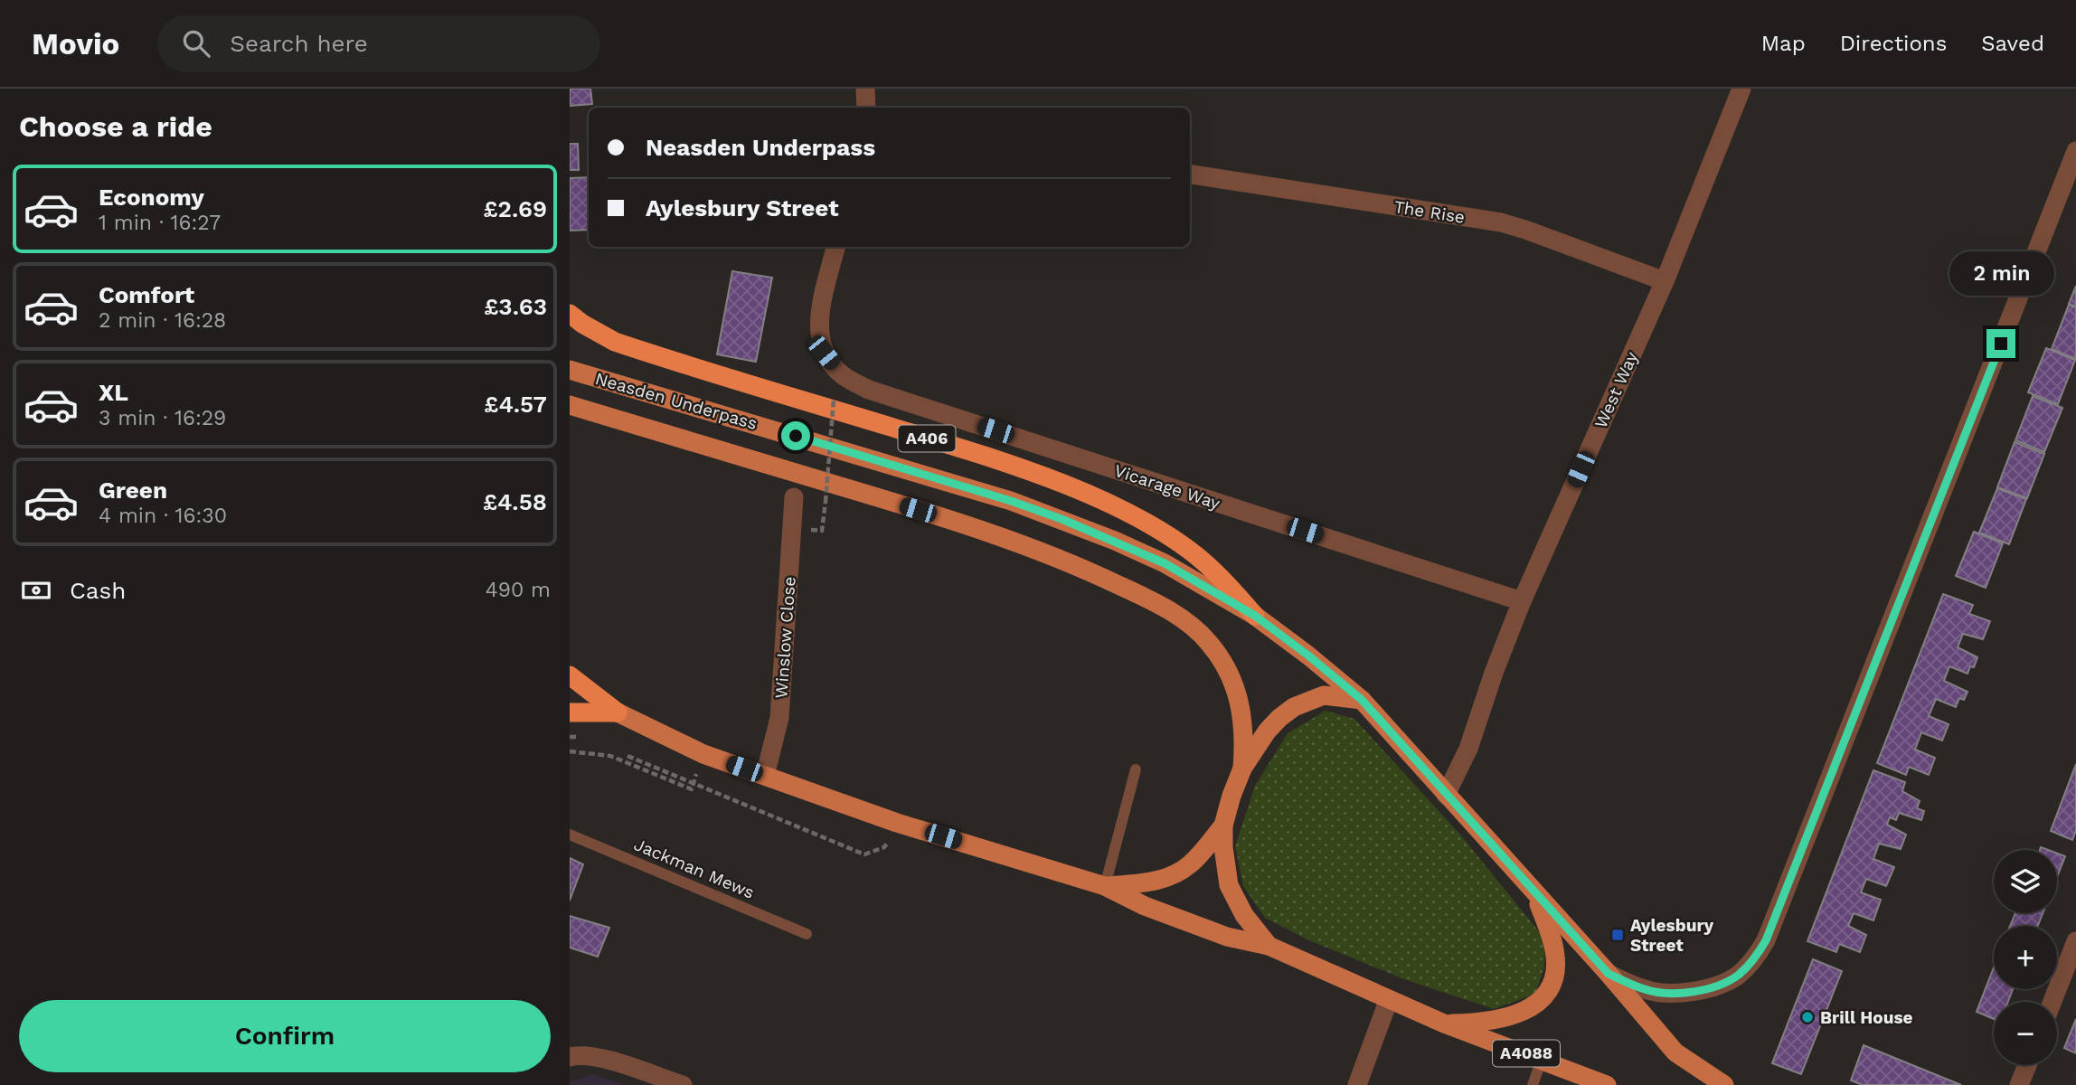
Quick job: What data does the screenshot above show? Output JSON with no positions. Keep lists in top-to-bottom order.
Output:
{
  "streets": {
    "highway": ["A406"],
    "main road": ["Neasden Underpass", "A4088"],
    "street": [
      "The Rise",
      "West Way",
      "Vicarage Way",
      "Winslow Close"
    ],
    "lane": ["Jackman Mews"]
  },
  "crossings": [
    ["The Rise", "West Way"],
    ["West Way", "Neasden Underpass"],
    ["West Way", "Vicarage Way"],
    ["Neasden Underpass", "A406"]
  ],
  "places": {
    "transit": ["Aylesbury Street"],
    "other": ["Brill House"]
  },
  "page": {
    "header": "Movio",
    "search": "Search here",
    "nav": ["Map", "Directions", "Saved"],
    "heading": "Choose a ride",
    "banner": ["Neasden Underpass", "Aylesbury Street"],
    "list": [
      {
        "name": "Economy",
        "note": "1 min · 16:27",
        "value": "£2.69"
      },
      {
        "name": "Comfort",
        "note": "2 min · 16:28",
        "value": "£3.63"
      },
      {
        "name": "XL",
        "note": "3 min · 16:29",
        "value": "£4.57"
      },
      {
        "name": "Green",
        "note": "4 min · 16:30",
        "value": "£4.58"
      }
    ],
    "bubble": "2 min",
    "pay": ["Cash", "490 m"],
    "map_buttons": ["+", "−"],
    "buttons": "Confirm"
  }
}
